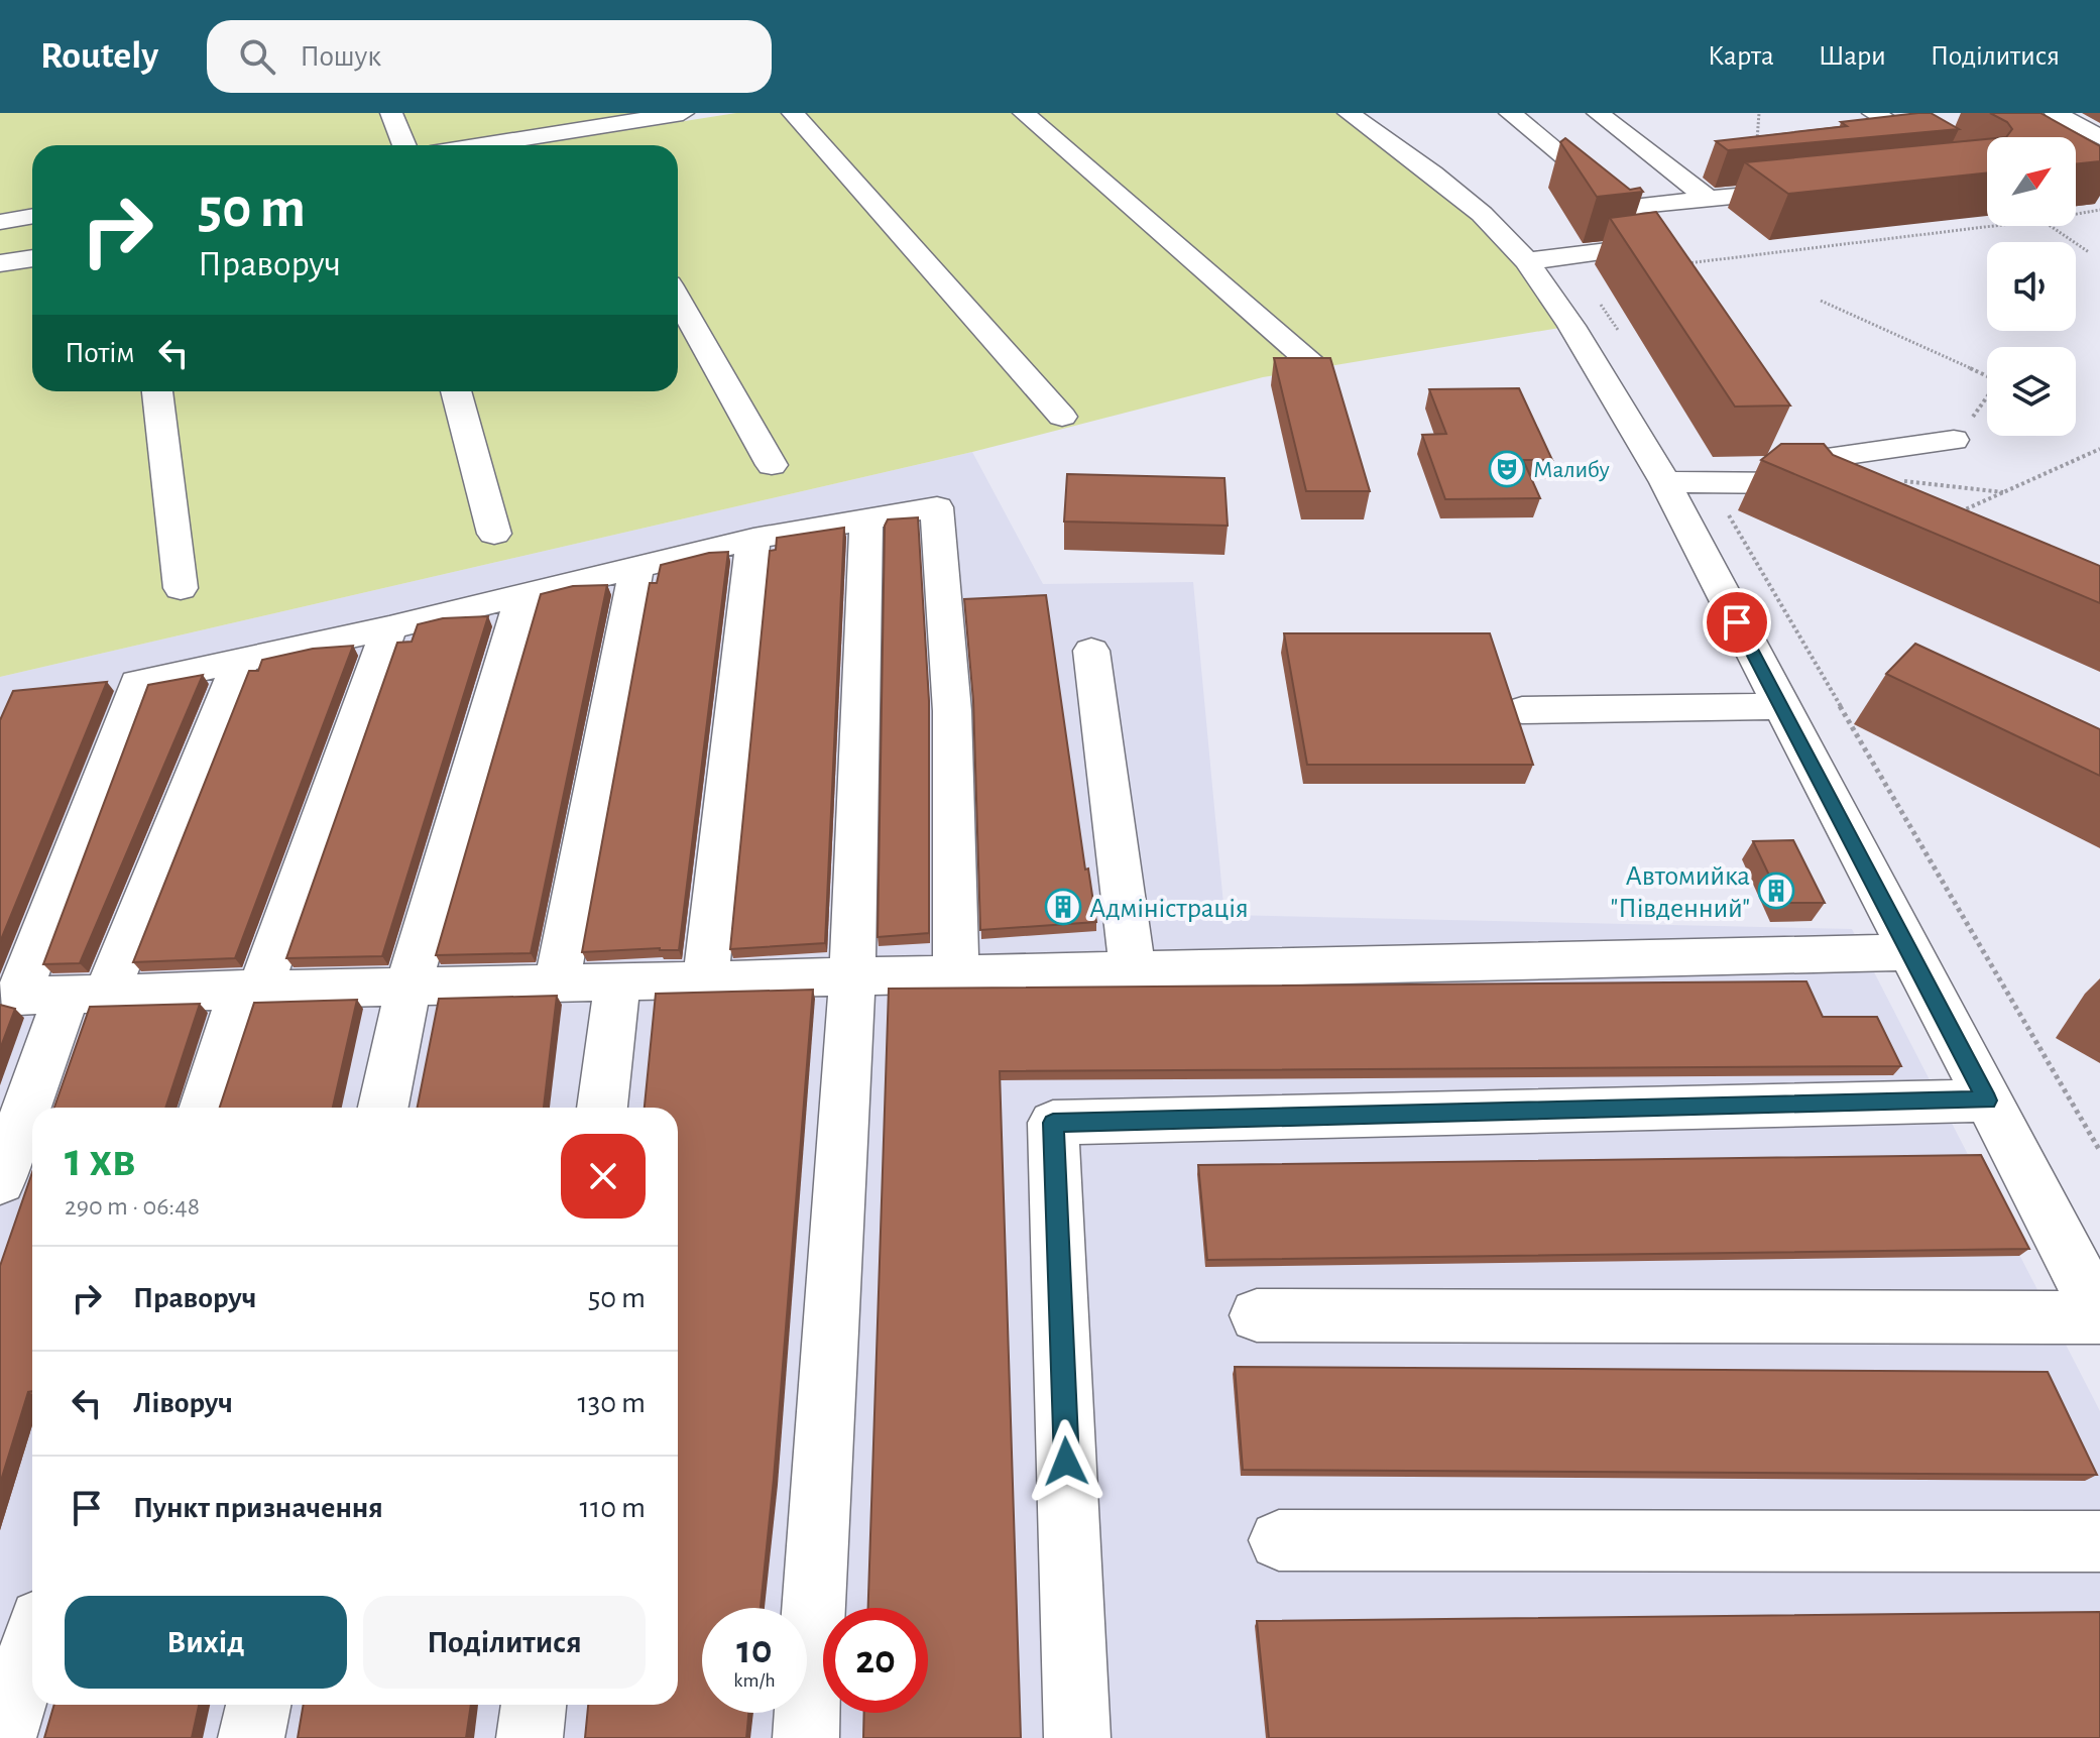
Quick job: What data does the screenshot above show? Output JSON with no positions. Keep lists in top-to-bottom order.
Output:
{
  "places": {
    "theatre": ["Малибу"],
    "building": ["Автомийка \"Південний\"", "Адміністрація"]
  },
  "north": "top right",
  "page": {
    "header": "Routely",
    "search": "Пошук",
    "nav": ["Карта", "Шари", "Поділитися"],
    "turn": ["50 m", "Праворуч"],
    "then": "Потім",
    "heading": ["1 хв", "290 m · 06:48"],
    "list": [
      {
        "name": "Праворуч",
        "value": "50 m"
      },
      {
        "name": "Ліворуч",
        "value": "130 m"
      },
      {
        "name": "Пункт призначення",
        "value": "110 m"
      }
    ],
    "buttons": ["Вихід", "Поділитися"],
    "speed": "10 km/h",
    "limit": "20"
  }
}
